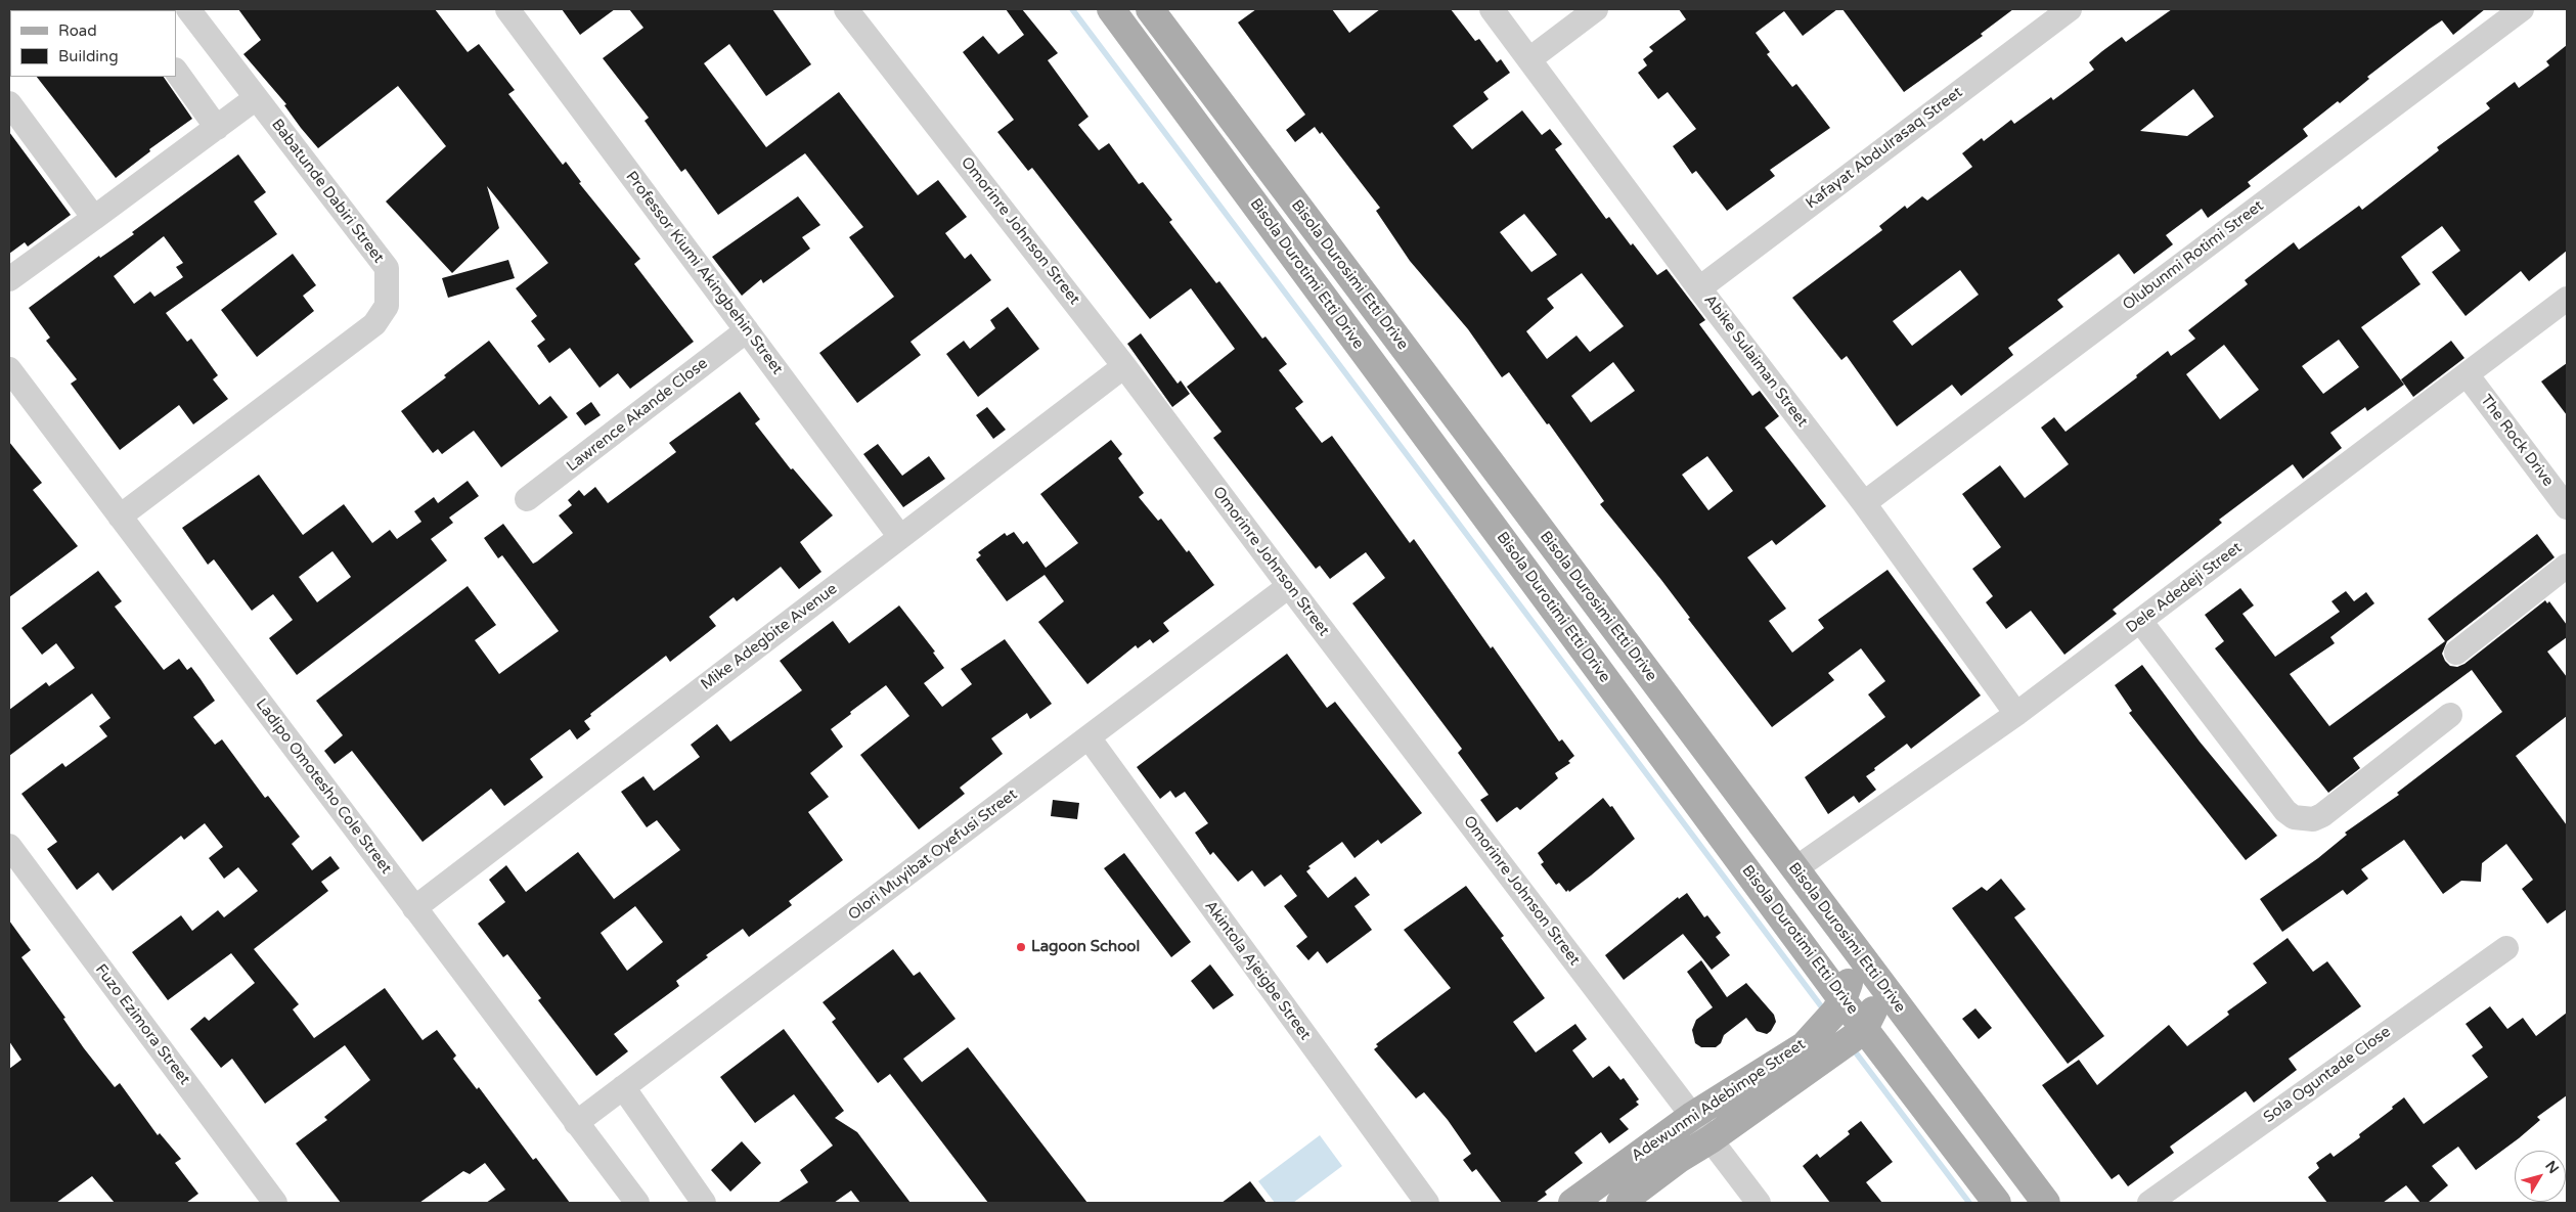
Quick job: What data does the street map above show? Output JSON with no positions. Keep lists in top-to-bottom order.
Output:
{
  "streets": {
    "main road": ["Bisola Durotimi Etti Drive", "Bisola Durosimi Etti Drive", "Adewunmi Adebimpe Street"],
    "street": [
      "Kafayat Abdulrasaq Street",
      "Babatunde Dabiri Street",
      "Omorinre Johnson Street",
      "Olubunmi Rotimi Street",
      "Professor Kiumi Akingbehin Street",
      "Abike Sulaiman Street",
      "Lawrence Akande Close",
      "The Rock Drive",
      "Dele Adedeji Street",
      "Mike Adegbite Avenue",
      "Ladipo Omotesho Cole Street",
      "Olori Muyibat Oyefusi Street",
      "Akintola Ajeigbe Street",
      "Fuzo Ezimora Street",
      "Sola Oguntade Close"
    ]
  },
  "crossings": [
    ["Kafayat Abdulrasaq Street", "Abike Sulaiman Street"],
    ["Babatunde Dabiri Street", "Ladipo Omotesho Cole Street"],
    ["Omorinre Johnson Street", "Mike Adegbite Avenue"],
    ["Omorinre Johnson Street", "Olori Muyibat Oyefusi Street"],
    ["Omorinre Johnson Street", "Adewunmi Adebimpe Street"],
    ["Olubunmi Rotimi Street", "Abike Sulaiman Street"],
    ["Professor Kiumi Akingbehin Street", "Lawrence Akande Close"],
    ["Professor Kiumi Akingbehin Street", "Mike Adegbite Avenue"],
    ["Bisola Durotimi Etti Drive", "Adewunmi Adebimpe Street"],
    ["Bisola Durosimi Etti Drive", "Dele Adedeji Street"],
    ["Bisola Durosimi Etti Drive", "Adewunmi Adebimpe Street"],
    ["Abike Sulaiman Street", "Dele Adedeji Street"],
    ["The Rock Drive", "Dele Adedeji Street"],
    ["Mike Adegbite Avenue", "Ladipo Omotesho Cole Street"],
    ["Ladipo Omotesho Cole Street", "Olori Muyibat Oyefusi Street"],
    ["Olori Muyibat Oyefusi Street", "Akintola Ajeigbe Street"]
  ],
  "places": ["Lagoon School"],
  "legend": ["Road", "Building"],
  "north": "top right"
}
